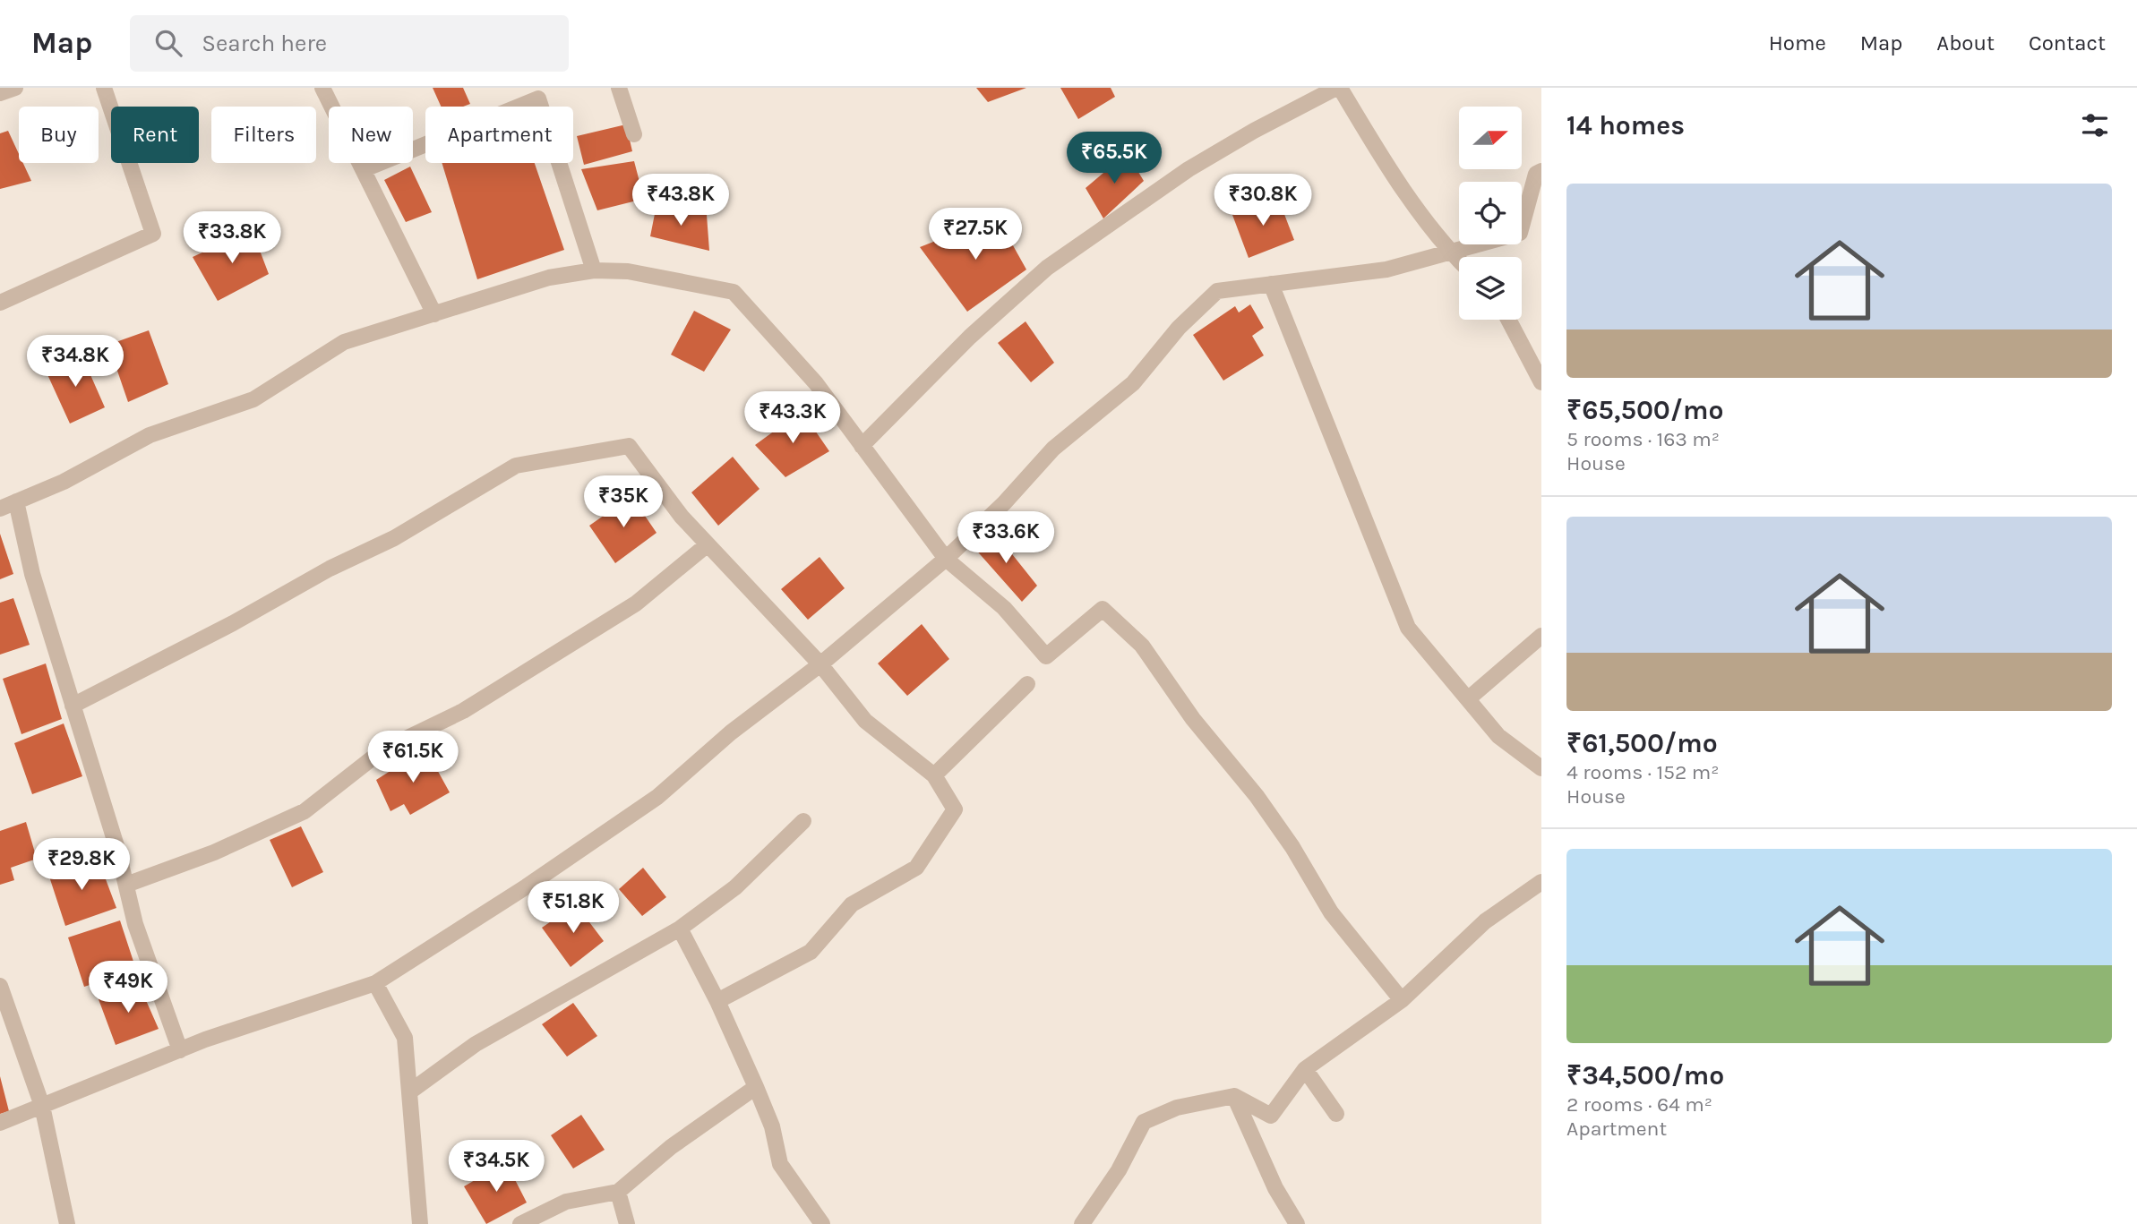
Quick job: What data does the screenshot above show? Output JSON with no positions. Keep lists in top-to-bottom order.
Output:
{
  "north": "right",
  "page": {
    "header": "Map",
    "search": "Search here",
    "nav": [
      "Home",
      "Map",
      "About",
      "Contact"
    ],
    "heading": "14 homes",
    "chip": [
      "Buy",
      "Rent",
      "Filters",
      "New",
      "Apartment"
    ],
    "price": [
      "₹65.5K",
      "₹43.8K",
      "₹30.8K",
      "₹27.5K",
      "₹33.8K",
      "₹34.8K",
      "₹43.3K",
      "₹35K",
      "₹33.6K",
      "₹61.5K",
      "₹29.8K",
      "₹51.8K",
      "₹49K",
      "₹34.5K"
    ],
    "list": [
      {
        "name": "₹65,500/mo",
        "note": "5 rooms · 163 m² · House"
      },
      {
        "name": "₹61,500/mo",
        "note": "4 rooms · 152 m² · House"
      },
      {
        "name": "₹34,500/mo",
        "note": "2 rooms · 64 m² · Apartment"
      }
    ]
  }
}
